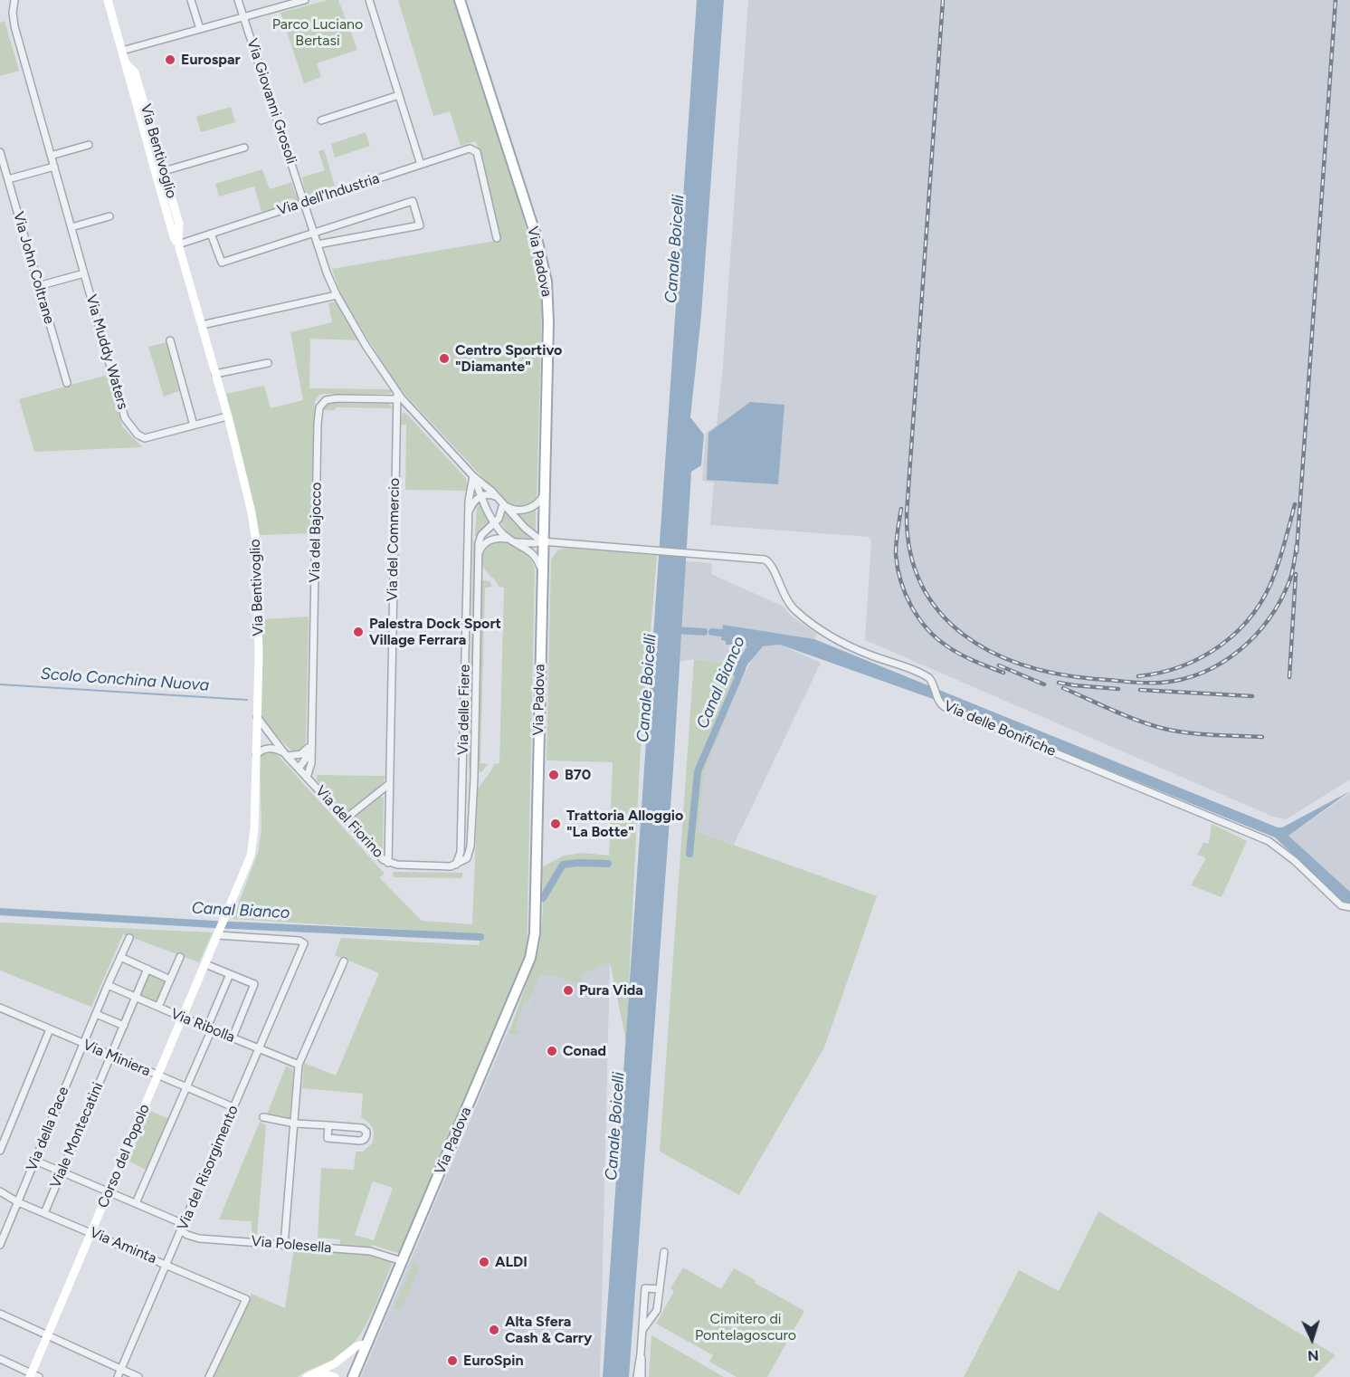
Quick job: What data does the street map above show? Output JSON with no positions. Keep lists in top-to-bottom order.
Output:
{
  "streets": {
    "main road": ["Via Padova"],
    "street": [
      "Via Giovanni Grosoli",
      "Via Bentivoglio",
      "Via dell'Industria",
      "Via John Coltrane",
      "Via Muddy Waters",
      "Via del Bajocco",
      "Via del Commercio",
      "Via delle Fiere",
      "Via delle Bonifiche",
      "Via del Fiorino",
      "Via Ribolla",
      "Via Miniera",
      "Via della Pace",
      "Viale Montecatini",
      "Corso del Popolo",
      "Via del Risorgimento",
      "Via Polesella",
      "Via Aminta"
    ]
  },
  "crossings": [
    ["Via Giovanni Grosoli", "Via dell'Industria"],
    ["Via Giovanni Grosoli", "Via Padova"],
    ["Via Giovanni Grosoli", "Via del Bajocco"],
    ["Via Giovanni Grosoli", "Via del Commercio"],
    ["Via Giovanni Grosoli", "Via delle Fiere"],
    ["Via Giovanni Grosoli", "Via delle Bonifiche"],
    ["Via Bentivoglio", "Via dell'Industria"],
    ["Via Bentivoglio", "Via Muddy Waters"],
    ["Via Bentivoglio", "Via del Fiorino"],
    ["Via Bentivoglio", "Corso del Popolo"],
    ["Via Bentivoglio", "Via del Risorgimento"],
    ["Via Padova", "Via delle Bonifiche"],
    ["Via Padova", "Via Polesella"],
    ["Via del Bajocco", "Via del Commercio"],
    ["Via del Bajocco", "Via del Fiorino"],
    ["Via del Commercio", "Via del Fiorino"],
    ["Via delle Fiere", "Via del Fiorino"],
    ["Via Ribolla", "Via della Pace"],
    ["Via Ribolla", "Viale Montecatini"],
    ["Via Ribolla", "Corso del Popolo"],
    ["Via Ribolla", "Via del Risorgimento"],
    ["Via Miniera", "Via della Pace"],
    ["Via Miniera", "Viale Montecatini"],
    ["Via Miniera", "Corso del Popolo"],
    ["Via Miniera", "Via del Risorgimento"],
    ["Via della Pace", "Via Polesella"],
    ["Via della Pace", "Via Aminta"],
    ["Viale Montecatini", "Via Polesella"],
    ["Viale Montecatini", "Via Aminta"],
    ["Corso del Popolo", "Via del Risorgimento"],
    ["Corso del Popolo", "Via Polesella"],
    ["Corso del Popolo", "Via Aminta"],
    ["Via del Risorgimento", "Via Polesella"],
    ["Via del Risorgimento", "Via Aminta"]
  ],
  "water": ["Canale Boicelli", "Scolo Conchina Nuova", "Canal Bianco"],
  "parks": ["Parco Luciano Bertasi", "Cimitero di Pontelagoscuro"],
  "places": [
    "Eurospar",
    "Centro Sportivo \"Diamante\"",
    "Palestra Dock Sport Village Ferrara",
    "B70",
    "Trattoria Alloggio \"La Botte\"",
    "Pura Vida",
    "Conad",
    "ALDI",
    "Alta Sfera Cash & Carry",
    "EuroSpin"
  ],
  "north": "bottom"
}
